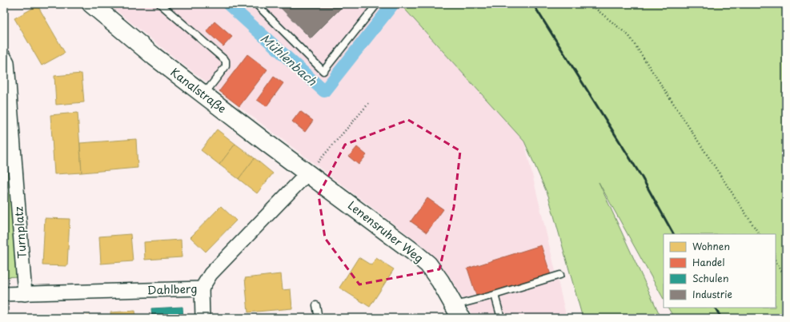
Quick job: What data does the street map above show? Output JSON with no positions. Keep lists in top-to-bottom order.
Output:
{
  "streets": {
    "street": [
      "Kanalstraße",
      "Lenensruher Weg",
      "Turnplatz",
      "Dahlberg"
    ]
  },
  "crossings": [
    ["Kanalstraße", "Lenensruher Weg"],
    ["Kanalstraße", "Dahlberg"],
    ["Lenensruher Weg", "Dahlberg"],
    ["Turnplatz", "Dahlberg"]
  ],
  "water": ["Mühlenbach"],
  "legend": [
    "Wohnen",
    "Handel",
    "Schulen",
    "Industrie"
  ]
}
